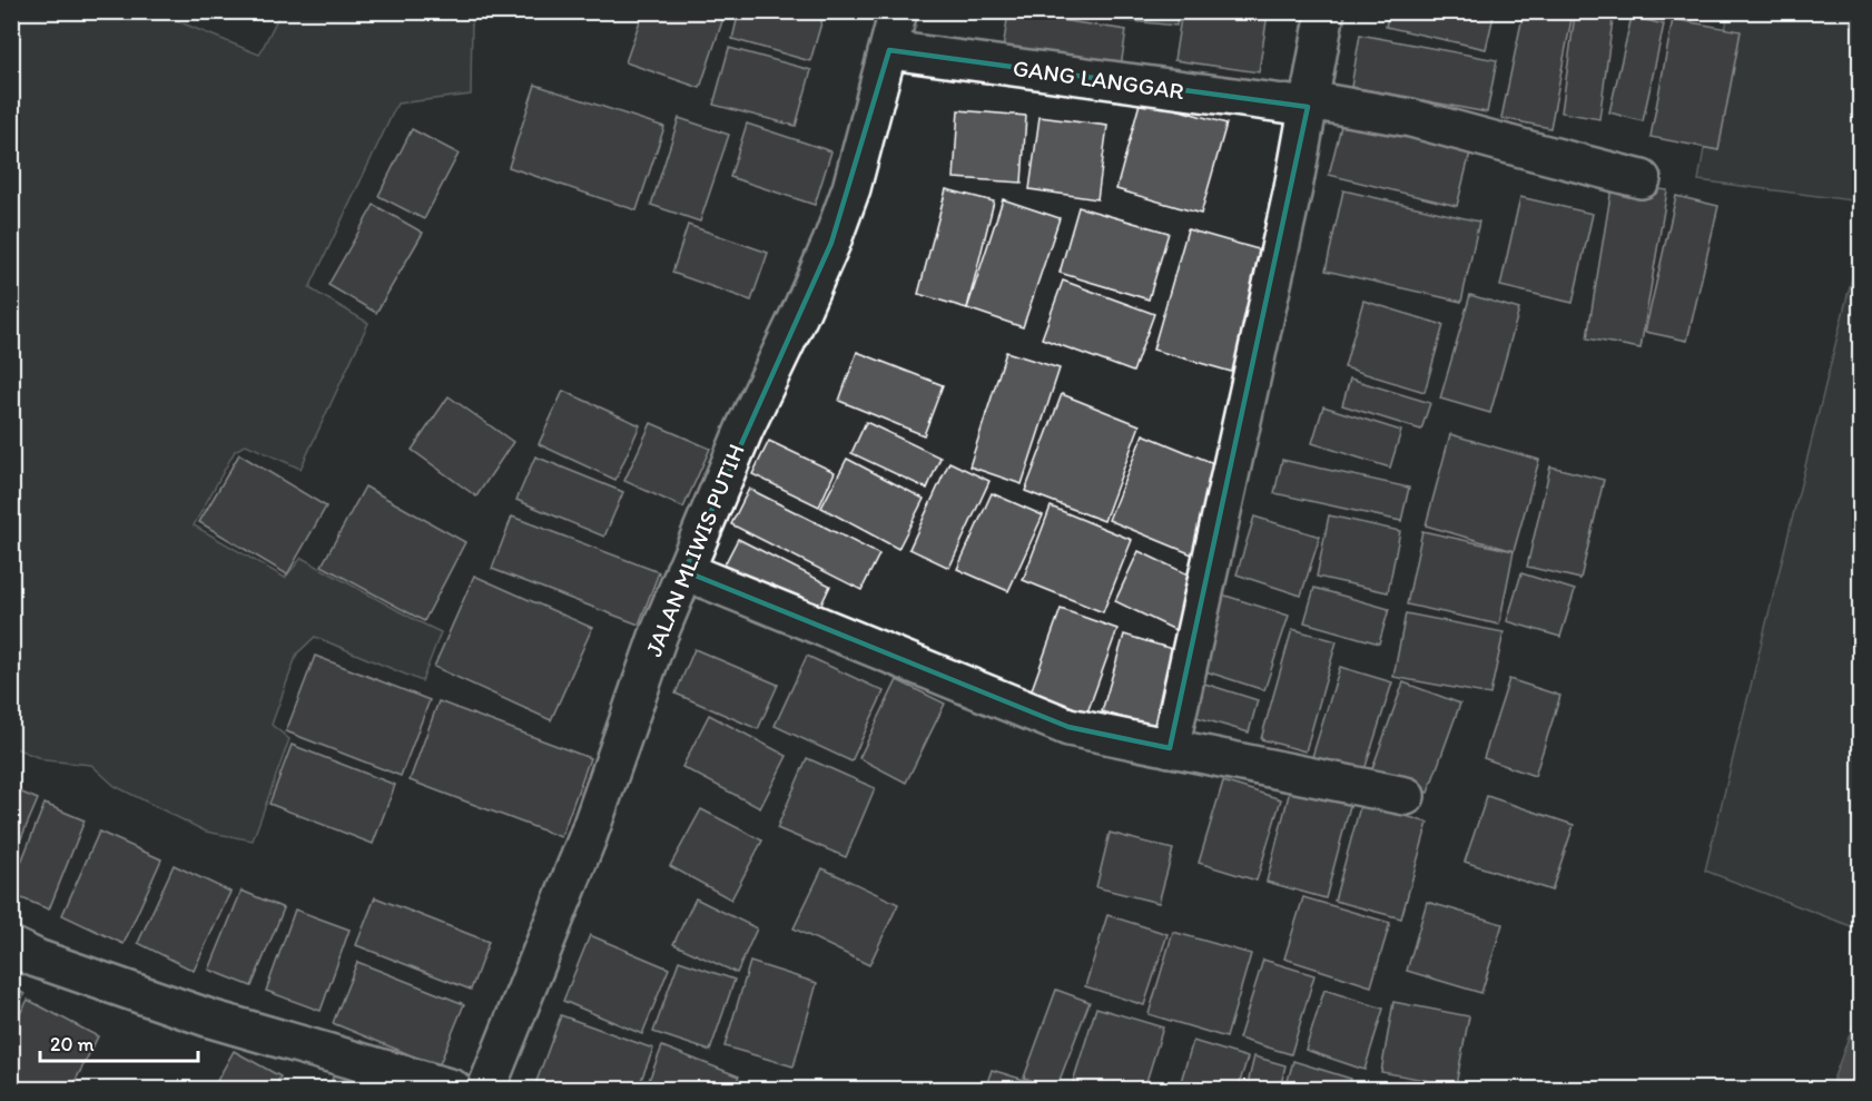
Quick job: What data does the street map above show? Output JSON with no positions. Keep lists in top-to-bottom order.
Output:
{
  "streets": {
    "street": ["GANG LANGGAR", "JALAN MLIWIS PUTIH"]
  },
  "crossings": [
    ["GANG LANGGAR", "JALAN MLIWIS PUTIH"]
  ],
  "scale_bar": "20 m"
}
